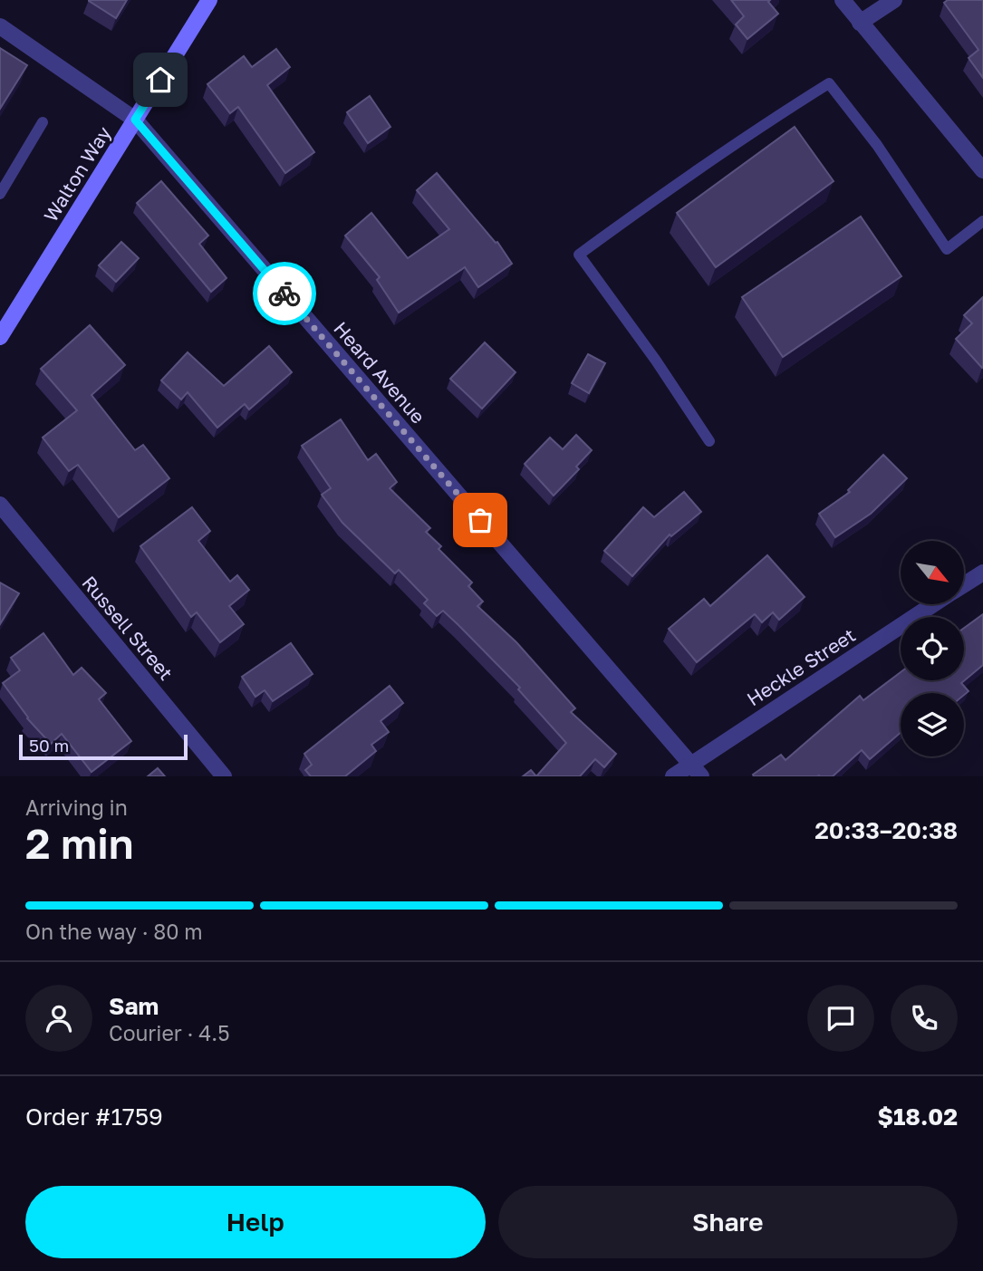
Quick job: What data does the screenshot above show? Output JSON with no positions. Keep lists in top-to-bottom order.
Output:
{
  "streets": {
    "main road": ["Walton Way"],
    "street": ["Heard Avenue", "Russell Street", "Heckle Street"]
  },
  "crossings": [
    ["Walton Way", "Heard Avenue"],
    ["Heard Avenue", "Heckle Street"]
  ],
  "scale_bar": "50 m",
  "north": "bottom right",
  "page": {
    "scale": "50 m",
    "heading": ["2 min", "Arriving in", "20:33–20:38"],
    "panel": [
      "Sam",
      "Courier · 4.5",
      "Order #1759",
      "$18.02"
    ],
    "bar": "On the way · 80 m",
    "buttons": ["Help", "Share"]
  }
}
